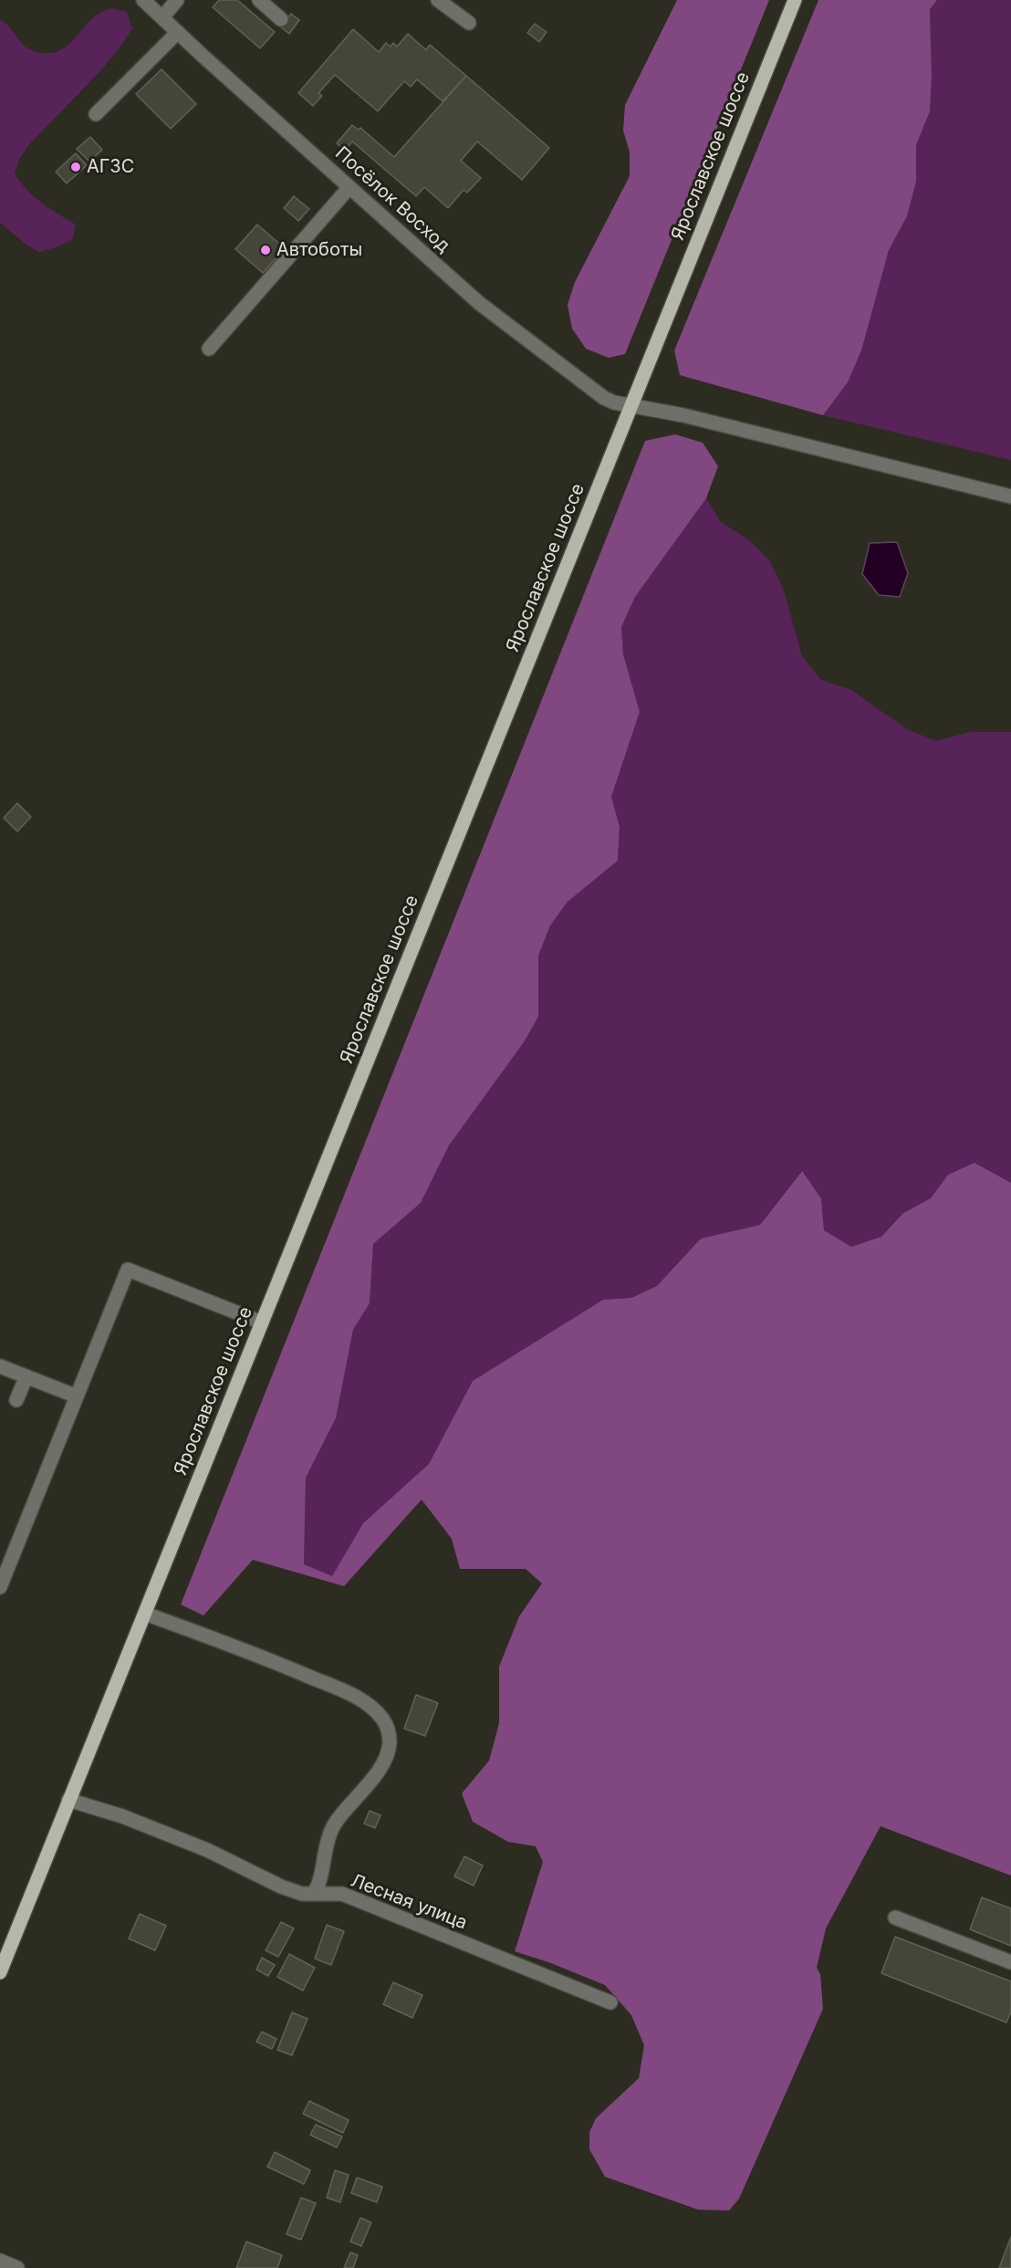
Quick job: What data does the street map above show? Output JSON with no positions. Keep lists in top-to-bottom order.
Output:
{
  "streets": {
    "main road": ["Ярославское шоссе"],
    "street": ["Посёлок Восход", "Лесная улица"]
  },
  "crossings": [
    ["Ярославское шоссе", "Посёлок Восход"],
    ["Ярославское шоссе", "Лесная улица"]
  ],
  "places": ["АГЗС", "Автоботы"]
}
